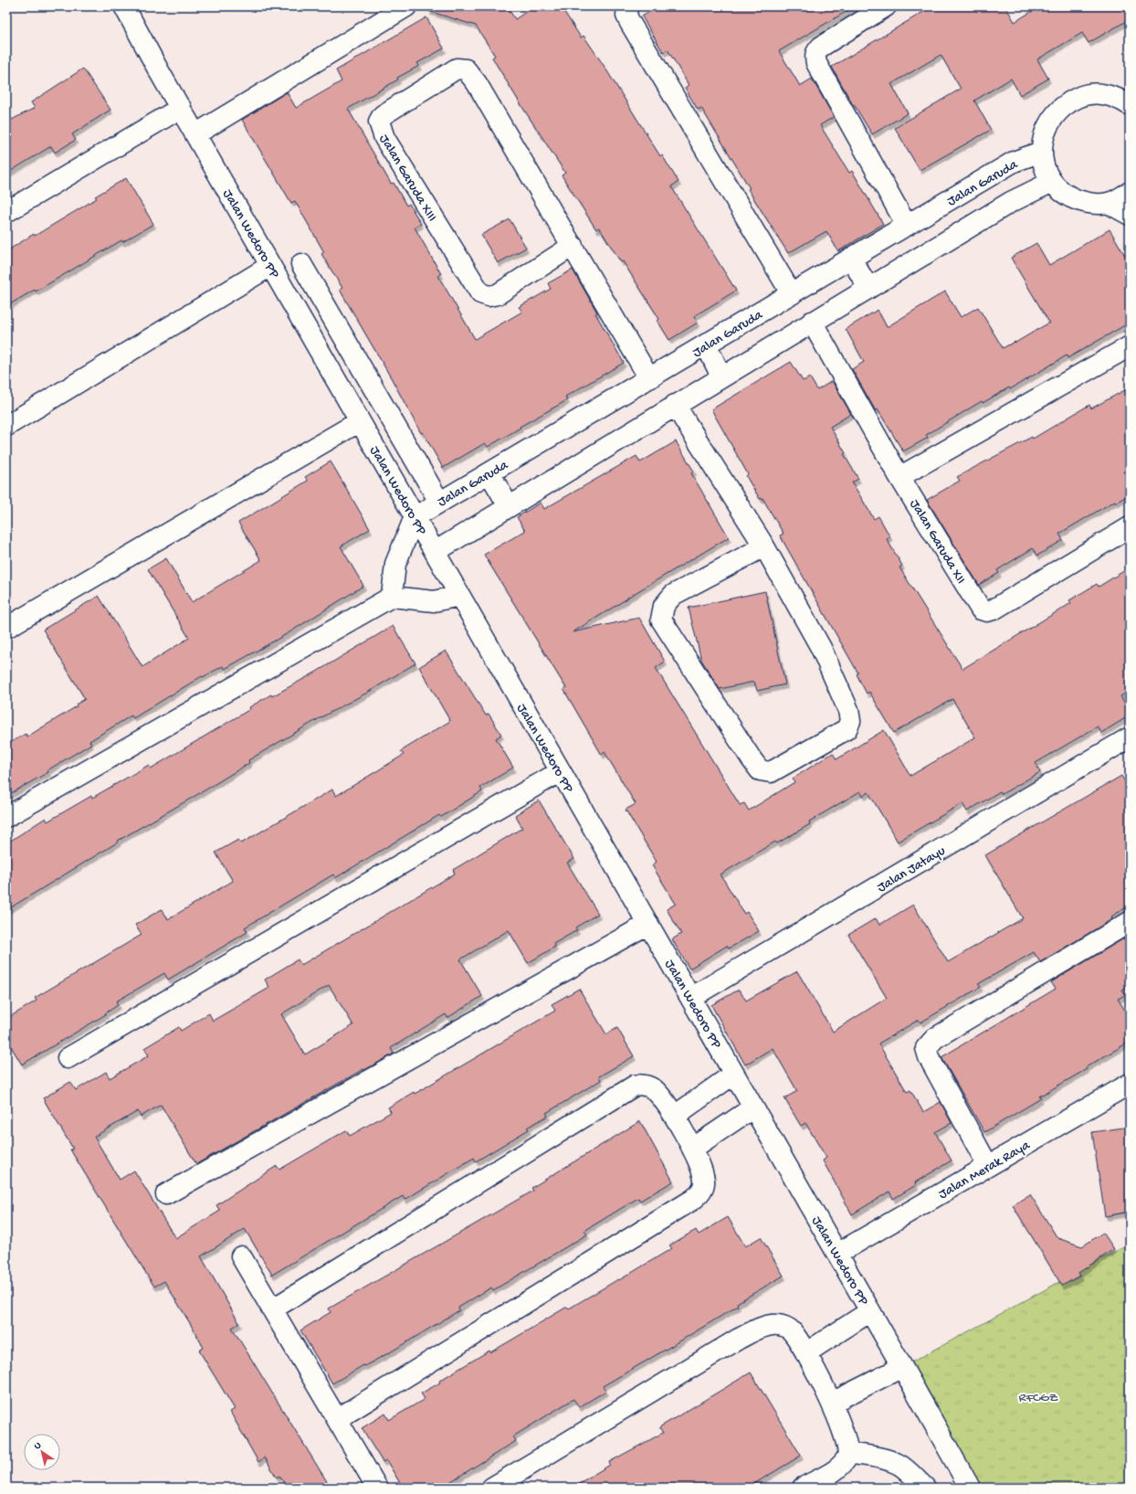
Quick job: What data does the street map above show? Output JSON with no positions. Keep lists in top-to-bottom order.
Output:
{
  "streets": {
    "street": [
      "Jalan Garuda XIII",
      "Jalan Garuda",
      "Jalan Wedoro PP",
      "Jalan Garuda XII",
      "Jalan Jatayu",
      "Jalan Merak Raya"
    ]
  },
  "crossings": [
    ["Jalan Garuda XIII", "Jalan Garuda"],
    ["Jalan Garuda", "Jalan Wedoro PP"],
    ["Jalan Wedoro PP", "Jalan Jatayu"],
    ["Jalan Wedoro PP", "Jalan Merak Raya"]
  ],
  "parks": ["RFCGZ"],
  "north": "top left"
}
